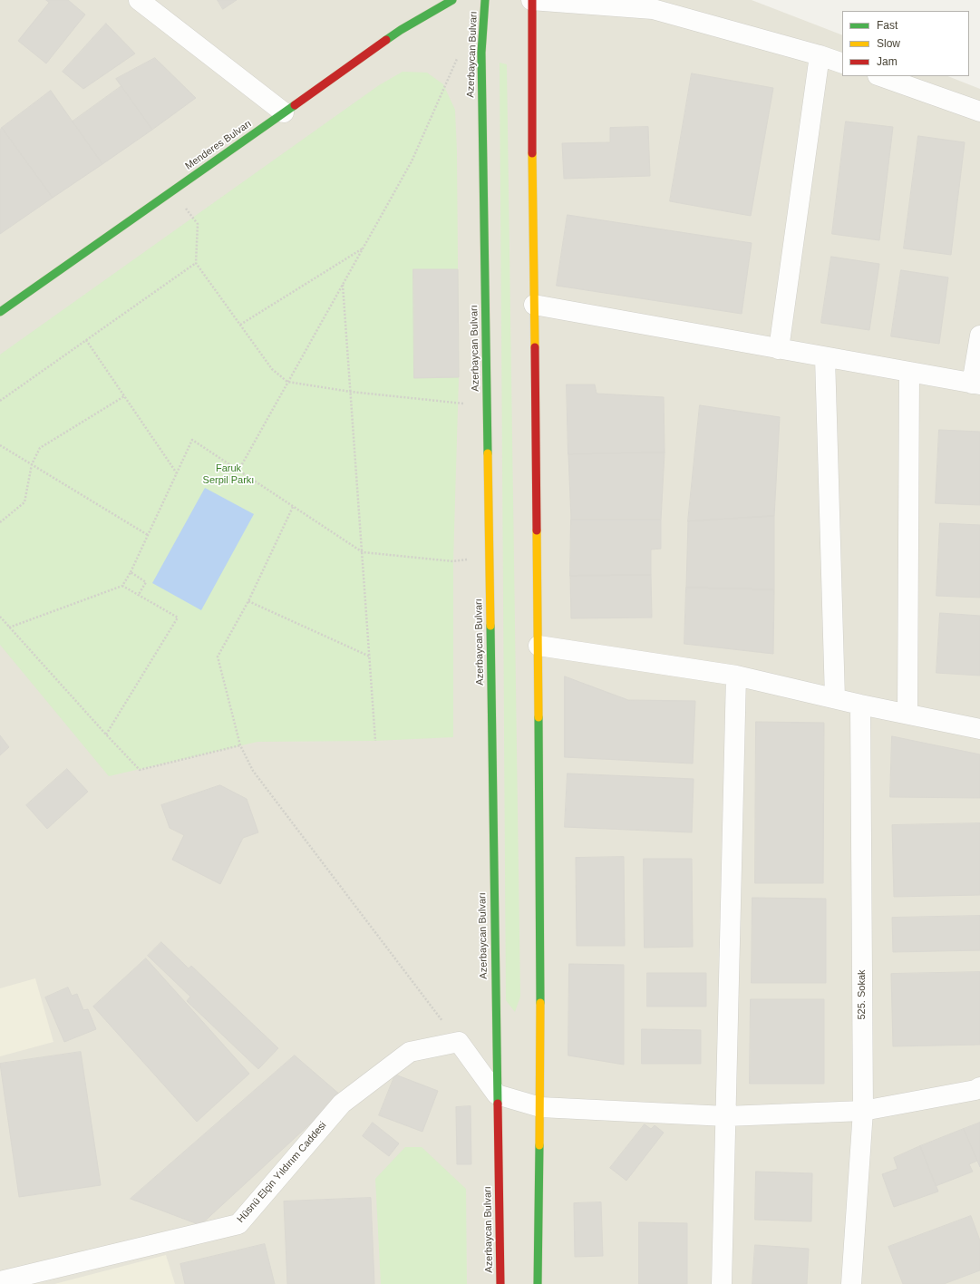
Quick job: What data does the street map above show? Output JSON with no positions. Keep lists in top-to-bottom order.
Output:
{
  "streets": {
    "main road": ["Azerbaycan Bulvarı", "Menderes Bulvarı"],
    "street": ["525. Sokak", "Hüsnü Elçin Yıldırım Caddesi"]
  },
  "parks": ["Faruk Serpil Parkı"],
  "legend": ["Fast", "Slow", "Jam"]
}
